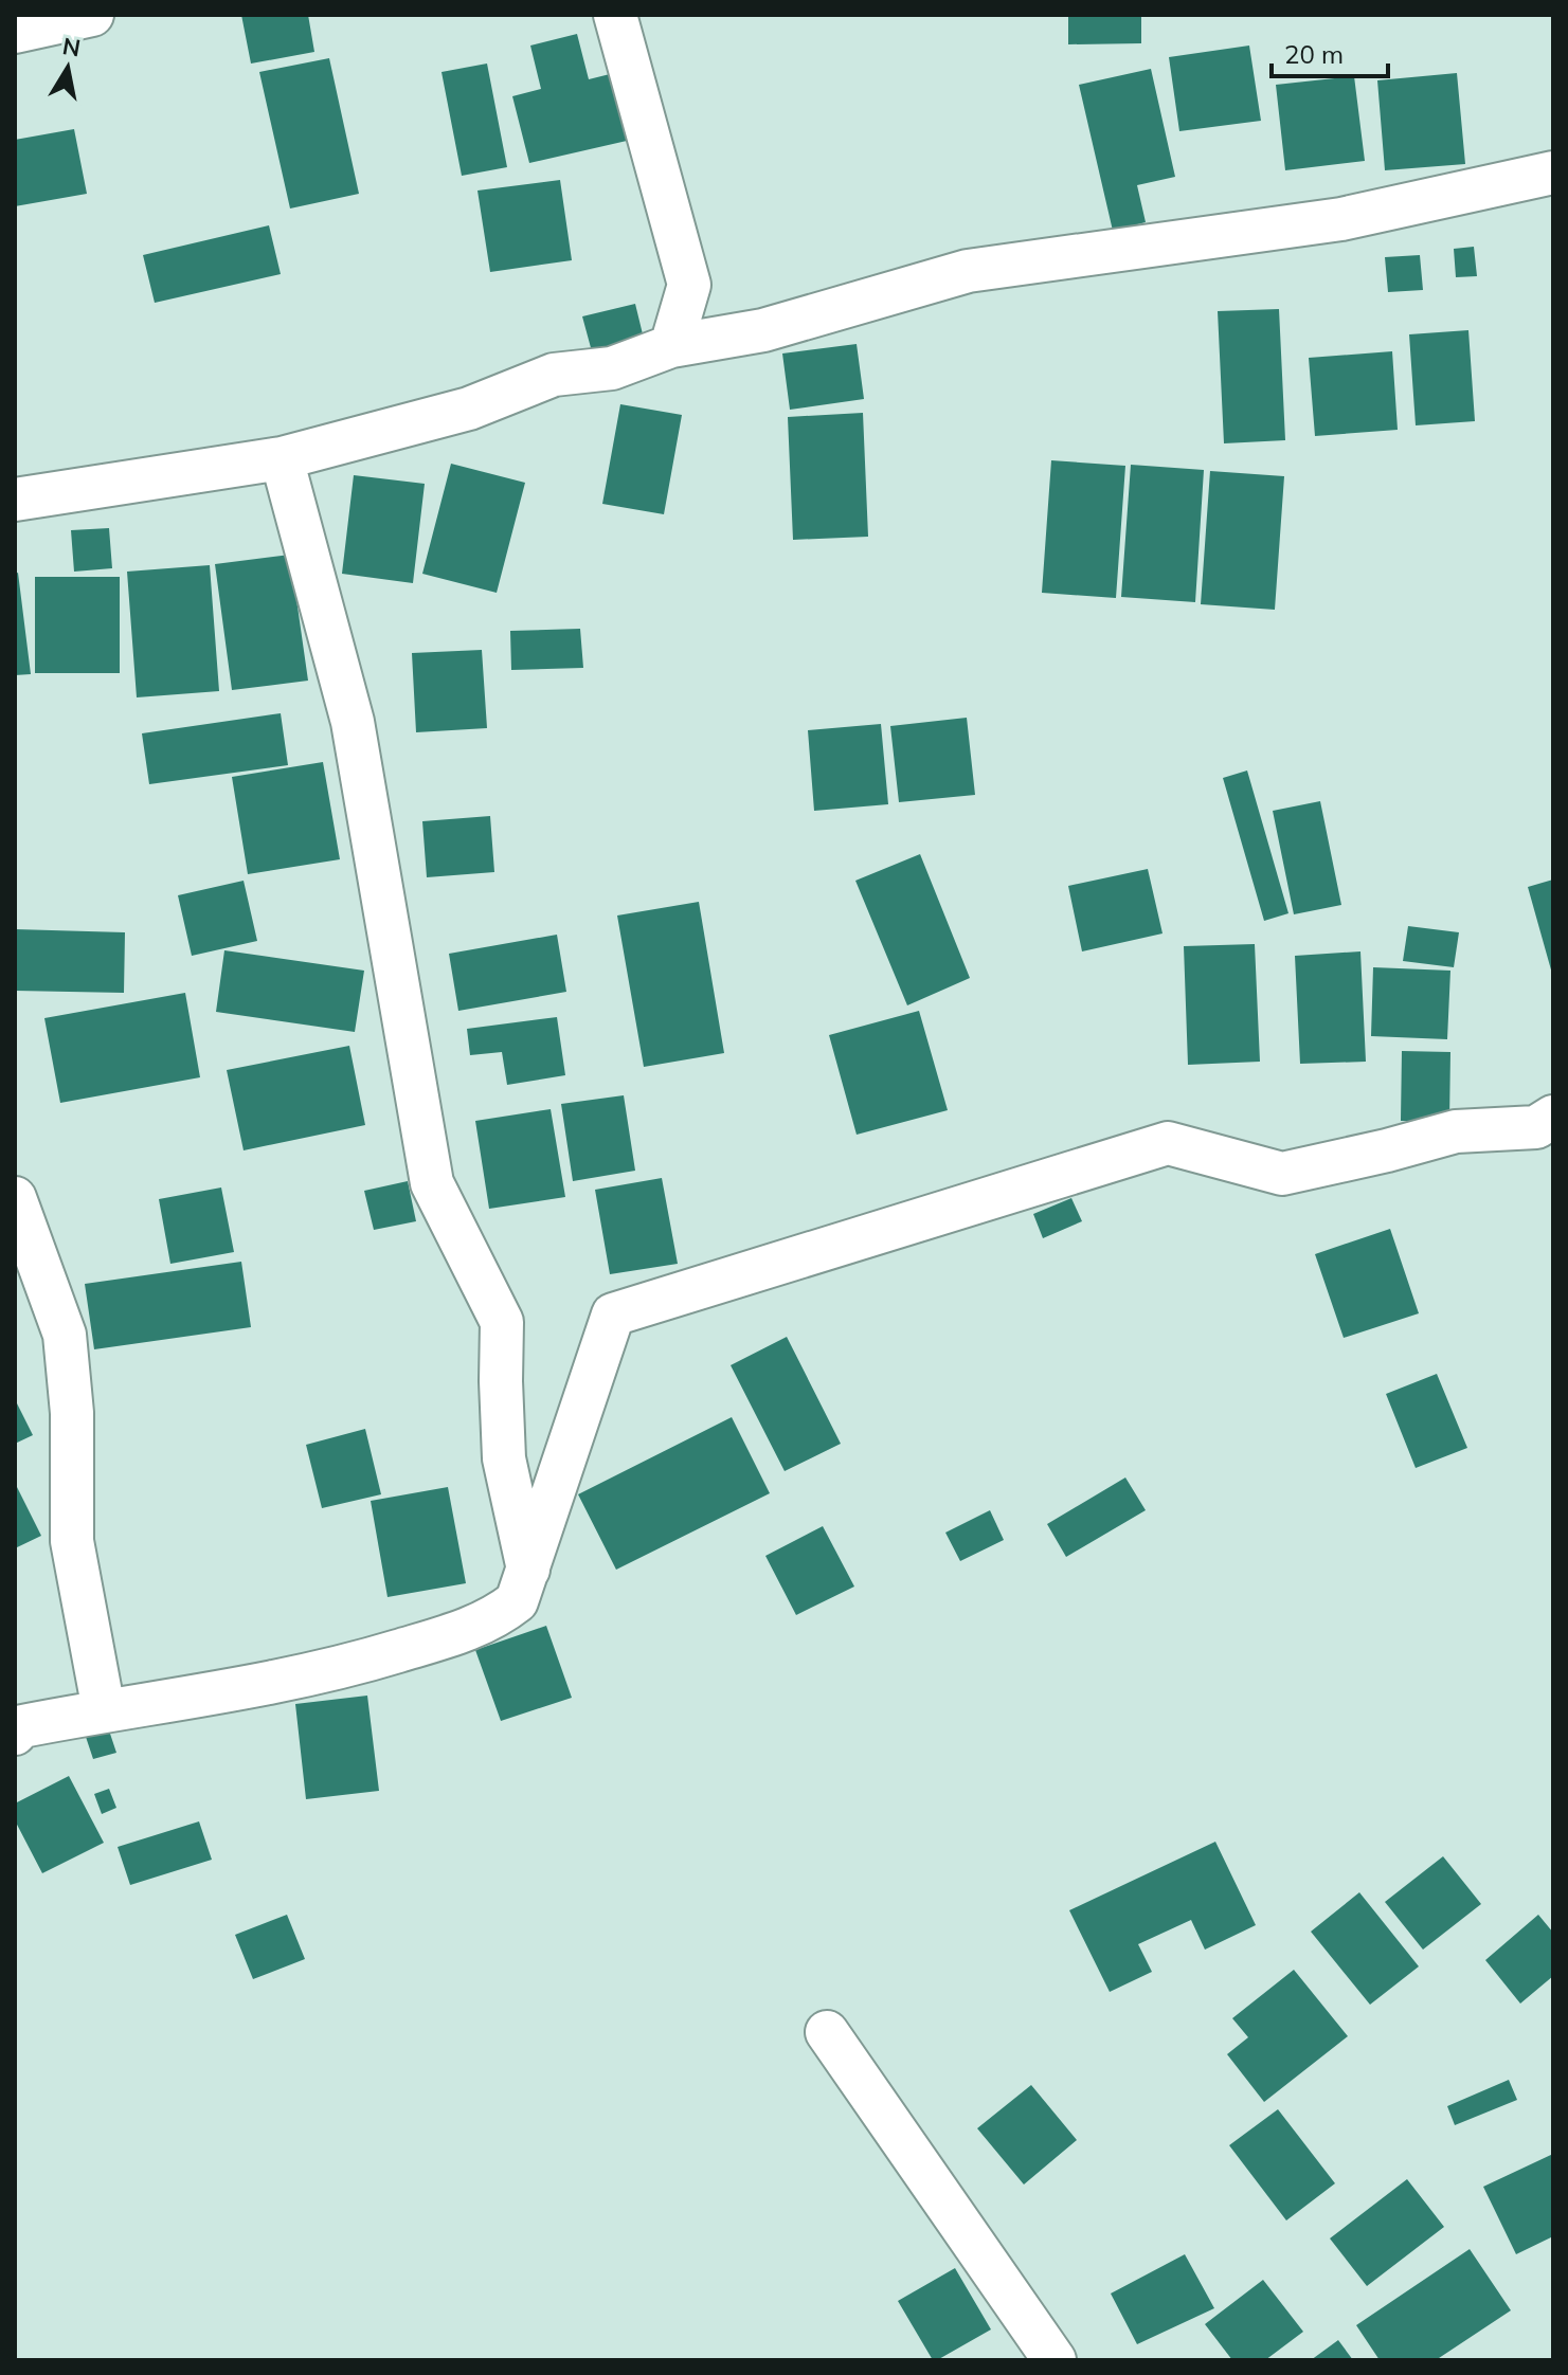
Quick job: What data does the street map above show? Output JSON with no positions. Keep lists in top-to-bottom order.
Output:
{
  "scale_bar": "20 m",
  "north": "top"
}
